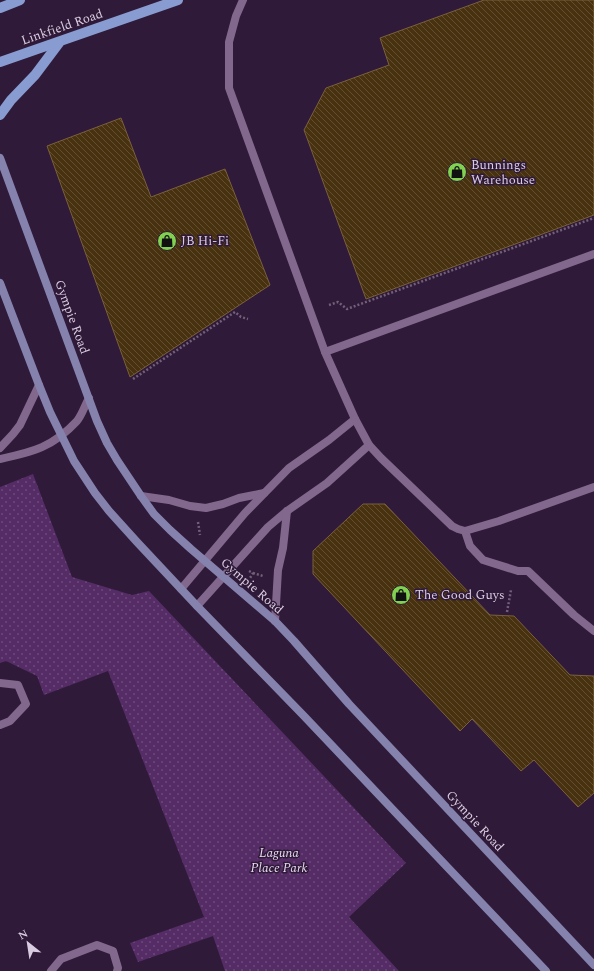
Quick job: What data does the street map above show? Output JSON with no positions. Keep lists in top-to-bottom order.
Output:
{
  "streets": {
    "main road": ["Linkfield Road", "Gympie Road"]
  },
  "parks": ["Laguna Place Park"],
  "places": {
    "shop": ["Bunnings Warehouse", "JB Hi-Fi", "The Good Guys"]
  },
  "north": "top left"
}
